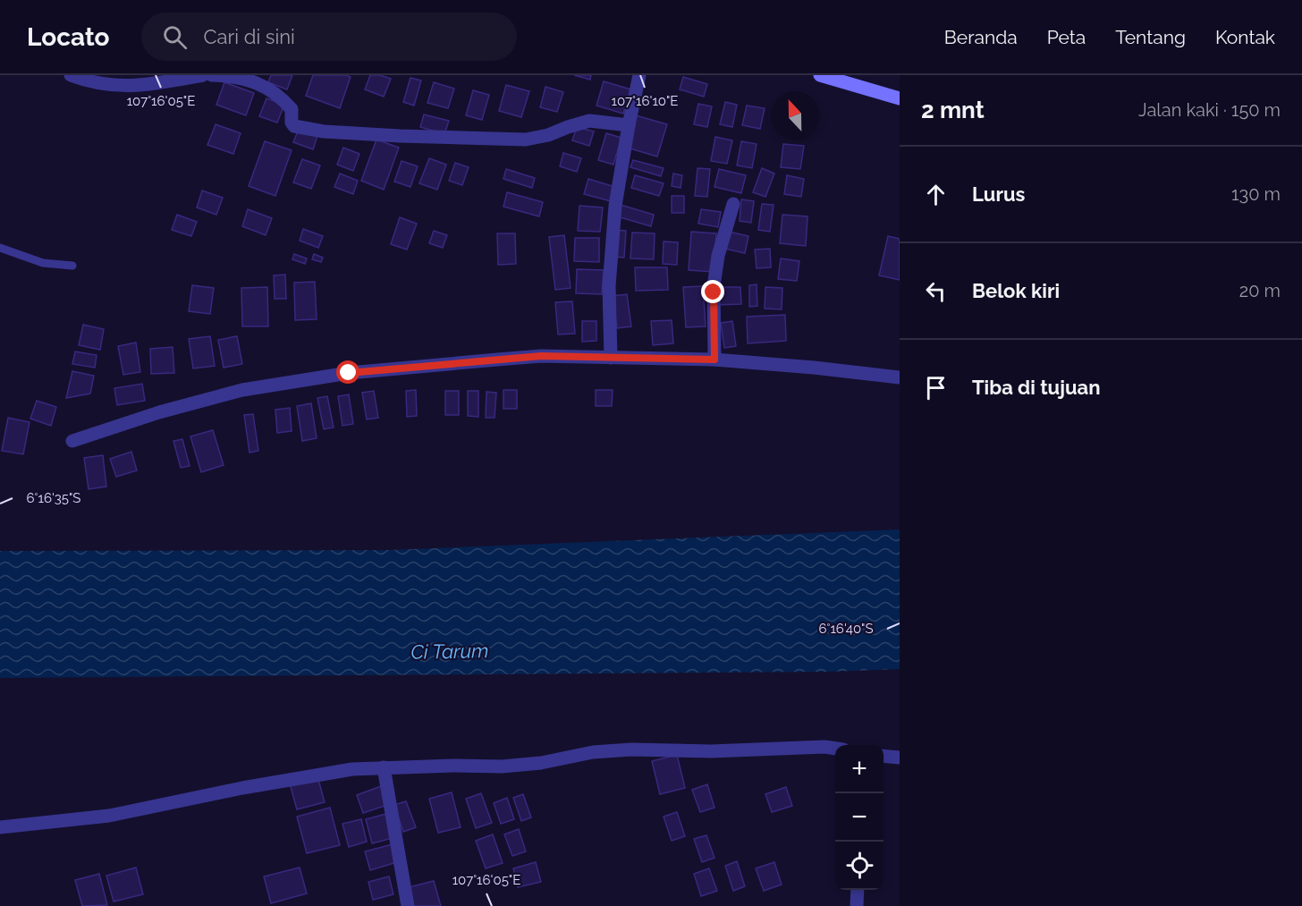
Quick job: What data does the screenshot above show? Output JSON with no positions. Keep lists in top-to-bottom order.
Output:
{
  "water": ["Ci Tarum"],
  "north": "top",
  "page": {
    "header": "Locato",
    "search": "Cari di sini",
    "nav": [
      "Beranda",
      "Peta",
      "Tentang",
      "Kontak"
    ],
    "heading": ["2 mnt", "Jalan kaki · 150 m"],
    "list": [
      ["Lurus", "130 m"],
      ["Belok kiri", "20 m"],
      "Tiba di tujuan"
    ],
    "map_buttons": ["+", "−"]
  },
  "coordinates": [
    "107°16'05\"E",
    "107°16'10\"E",
    "6°16'35\"S",
    "6°16'40\"S"
  ]
}
